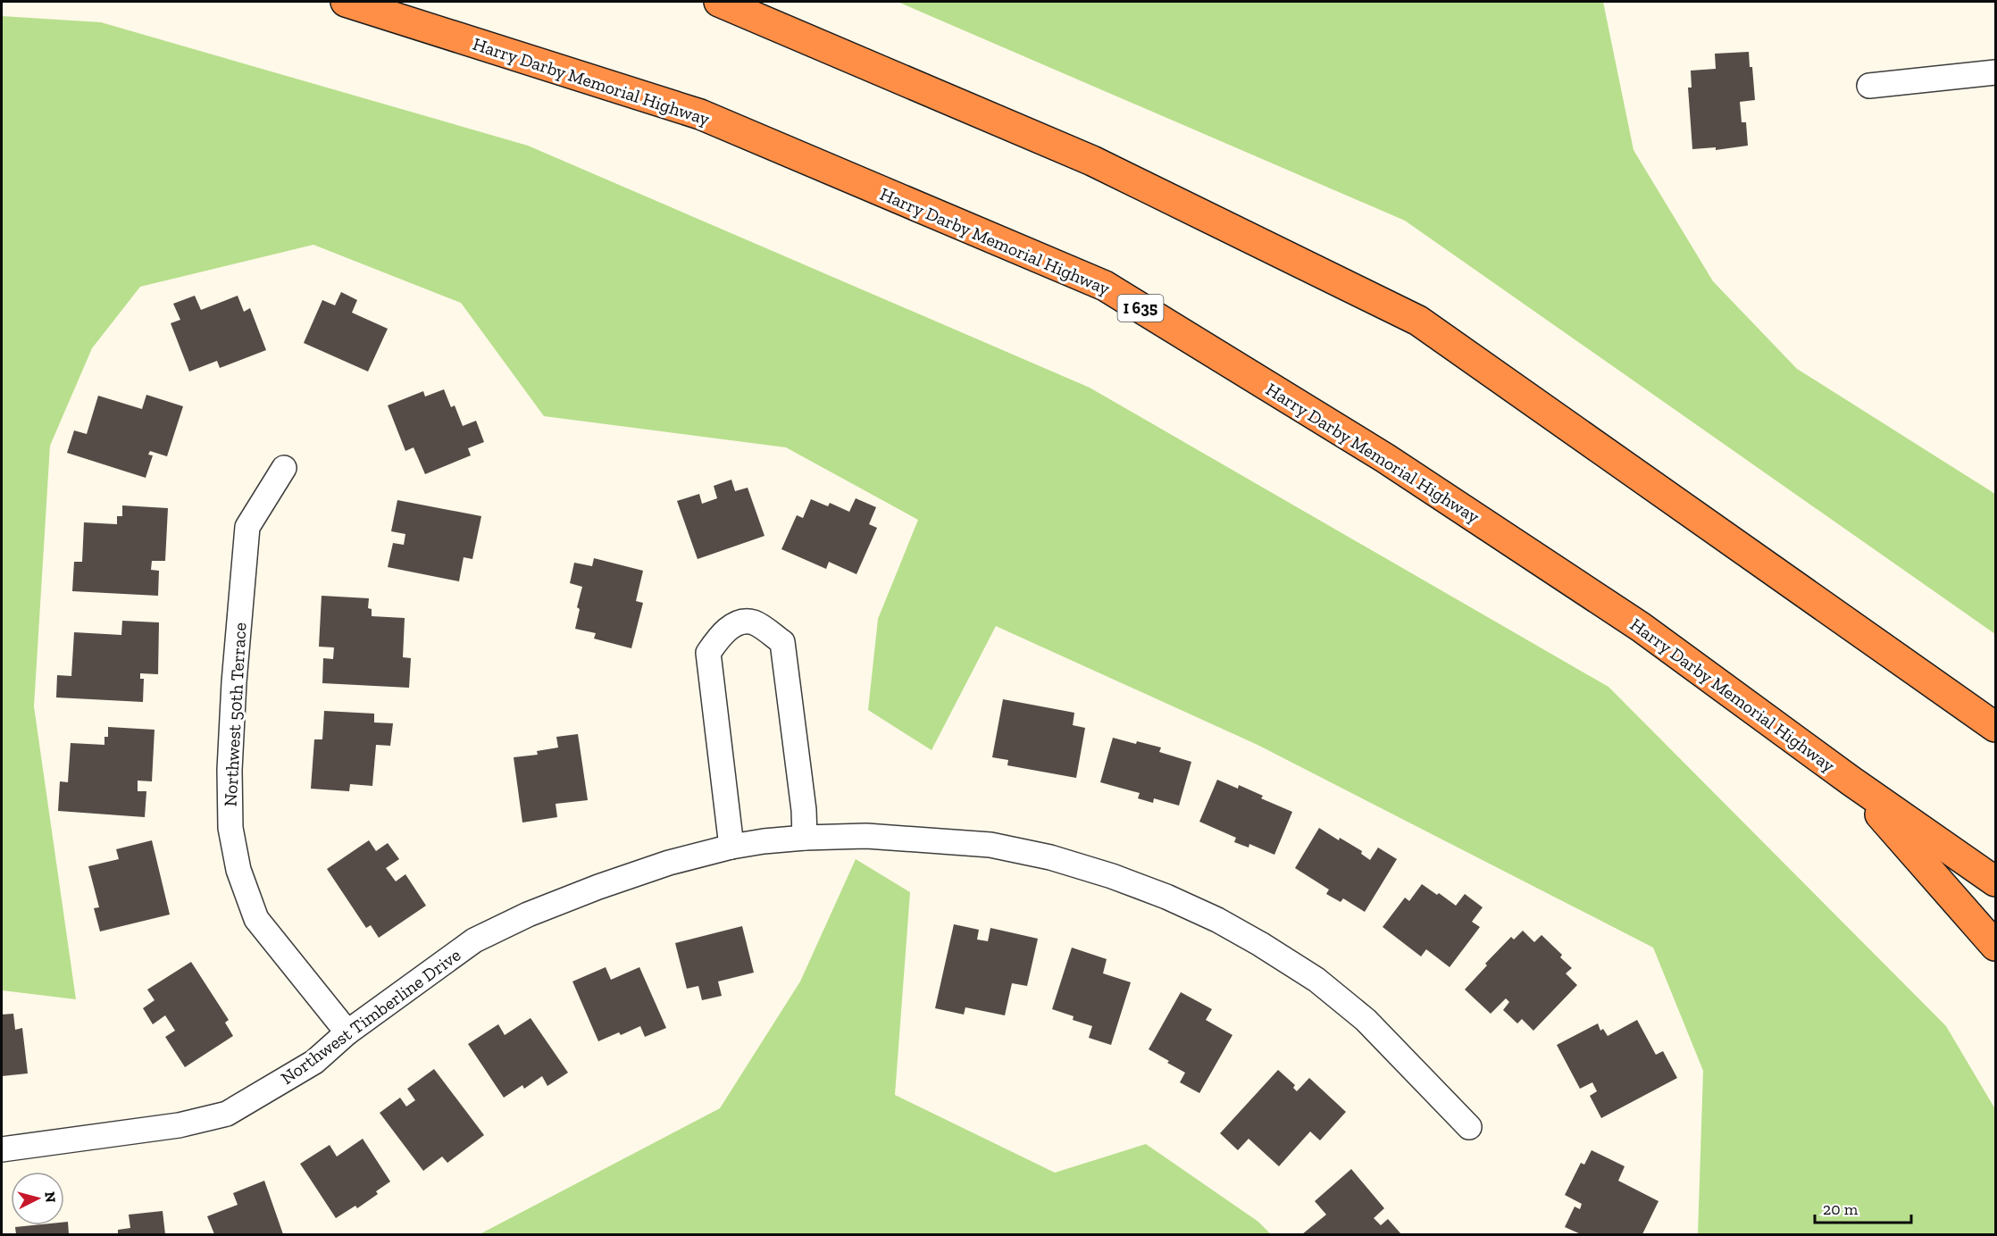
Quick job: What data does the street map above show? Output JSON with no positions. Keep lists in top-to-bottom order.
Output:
{
  "streets": {
    "highway": ["Harry Darby Memorial Highway", "I 635"],
    "street": ["Northwest 50th Terrace", "Northwest Timberline Drive"]
  },
  "crossings": [
    ["Northwest 50th Terrace", "Northwest Timberline Drive"]
  ],
  "scale_bar": "20 m",
  "north": "right"
}
